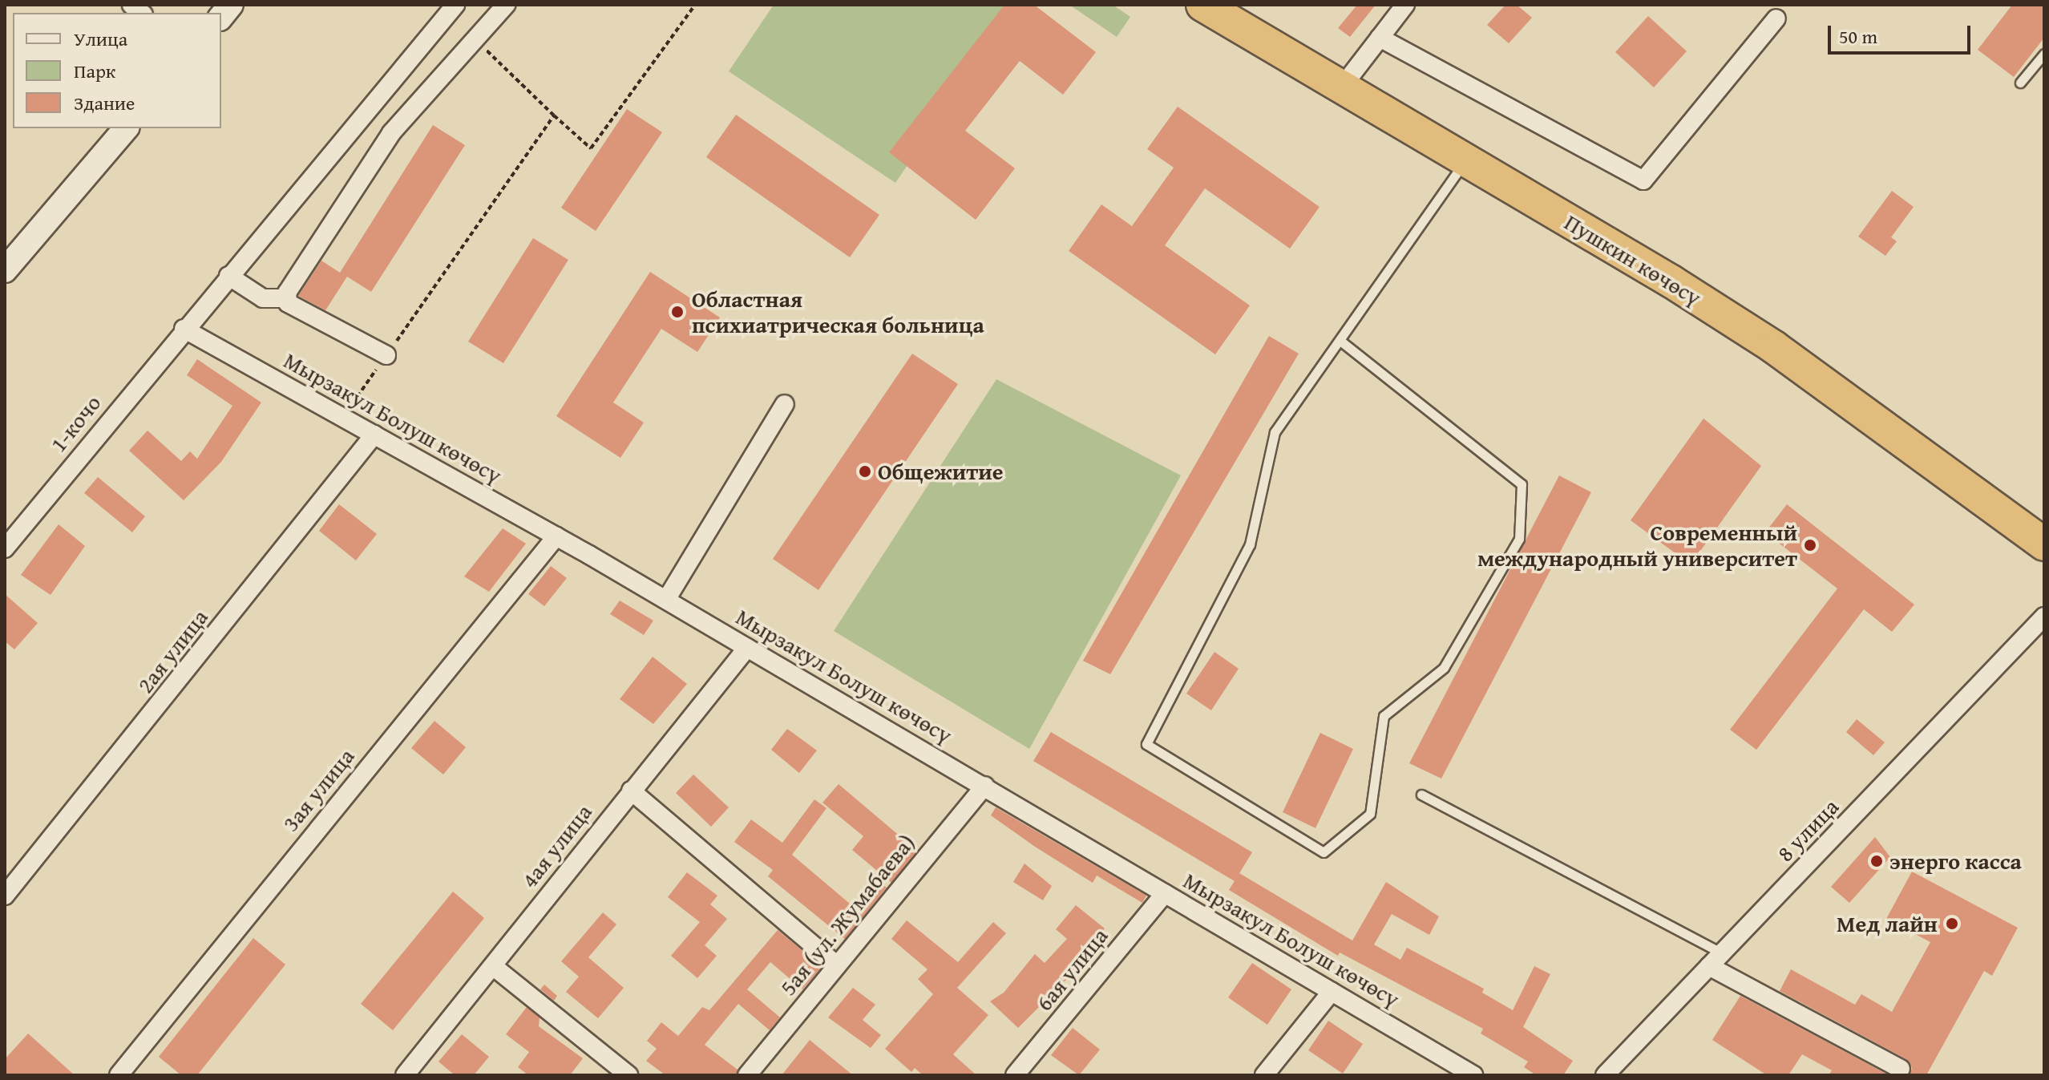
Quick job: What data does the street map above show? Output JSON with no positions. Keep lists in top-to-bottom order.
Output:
{
  "streets": {
    "highway": ["Пушкин көчөсү"],
    "street": [
      "Мырзакул Болуш көчөсү",
      "1-кочо",
      "2ая улица",
      "3ая улица",
      "8 улица",
      "4ая улица",
      "5ая (ул. Жумабаева)",
      "6ая улица"
    ]
  },
  "crossings": [
    ["Мырзакул Болуш көчөсү", "1-кочо"],
    ["Мырзакул Болуш көчөсү", "2ая улица"],
    ["Мырзакул Болуш көчөсү", "3ая улица"],
    ["Мырзакул Болуш көчөсү", "4ая улица"],
    ["Мырзакул Болуш көчөсү", "5ая (ул. Жумабаева)"],
    ["Мырзакул Болуш көчөсү", "6ая улица"]
  ],
  "places": [
    "Областная психиатрическая больница",
    "Общежитие",
    "Современный международный университет",
    "энерго касса",
    "Мед лайн"
  ],
  "legend": ["Улица", "Парк", "Здание"],
  "scale_bar": "50 m"
}
